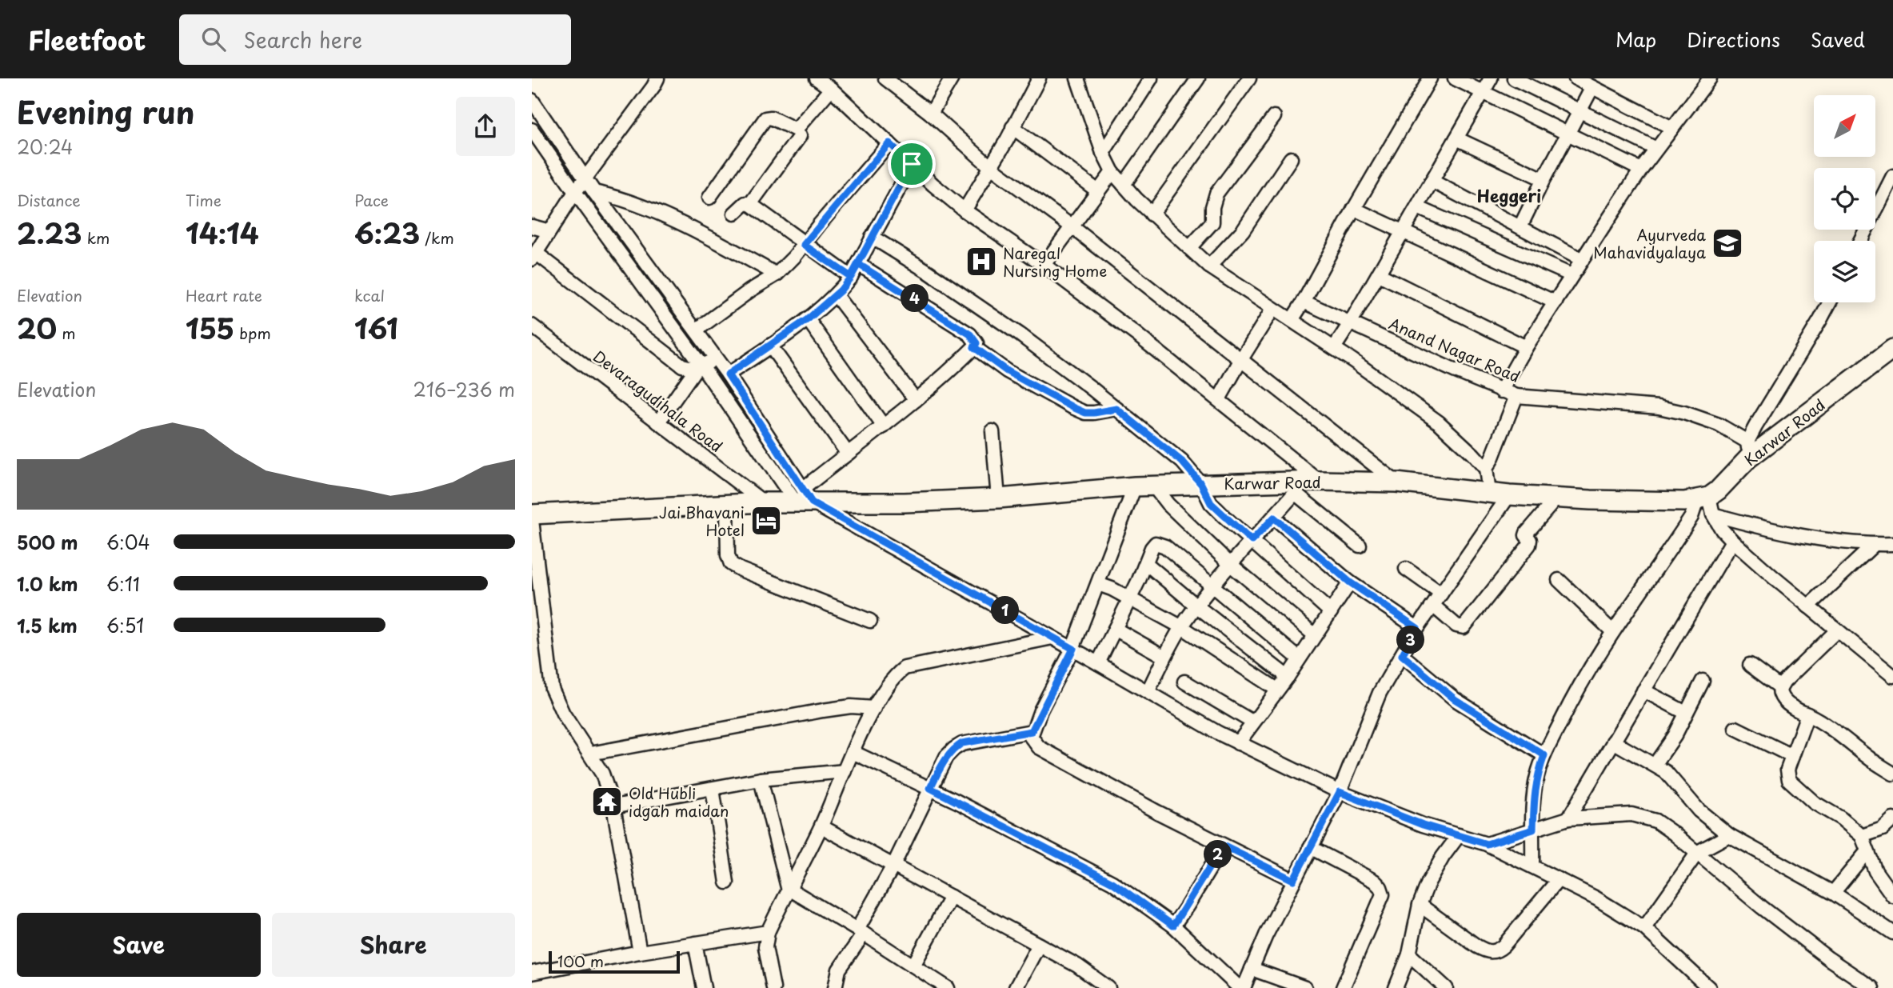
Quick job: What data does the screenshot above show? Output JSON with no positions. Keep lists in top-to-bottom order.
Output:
{
  "streets": {
    "highway": ["Karwar Road"],
    "street": ["Anand Nagar Road", "Devaragudihala Road"]
  },
  "crossings": [
    ["Anand Nagar Road", "Karwar Road"],
    ["Devaragudihala Road", "Karwar Road"]
  ],
  "districts": ["Heggeri"],
  "places": {
    "school or university": ["Ayurveda Mahavidyalaya"],
    "hospital": ["Naregal Nursing Home"],
    "hotel": ["Jai Bhavani Hotel"],
    "temple": ["Old Hubli idgah maidan"]
  },
  "scale_bar": "100 m",
  "north": "top right",
  "page": {
    "header": "Fleetfoot",
    "search": "Search here",
    "nav": ["Map", "Directions", "Saved"],
    "heading": ["Evening run", "20:24"],
    "stats": [
      ["Distance", "2.23 km"],
      ["Time", "14:14"],
      ["Pace", "6:23 /km"],
      ["Elevation", "20 m"],
      ["Heart rate", "155 bpm"],
      ["kcal", "161"]
    ],
    "pins": [
      "4",
      "1",
      "3",
      "2"
    ],
    "chart": ["Elevation", "216–236 m"],
    "list": [
      {
        "name": "500 m",
        "note": "6:04"
      },
      {
        "name": "1.0 km",
        "note": "6:11"
      },
      {
        "name": "1.5 km",
        "note": "6:51"
      }
    ],
    "buttons": ["Save", "Share"],
    "scale": "100 m"
  }
}
